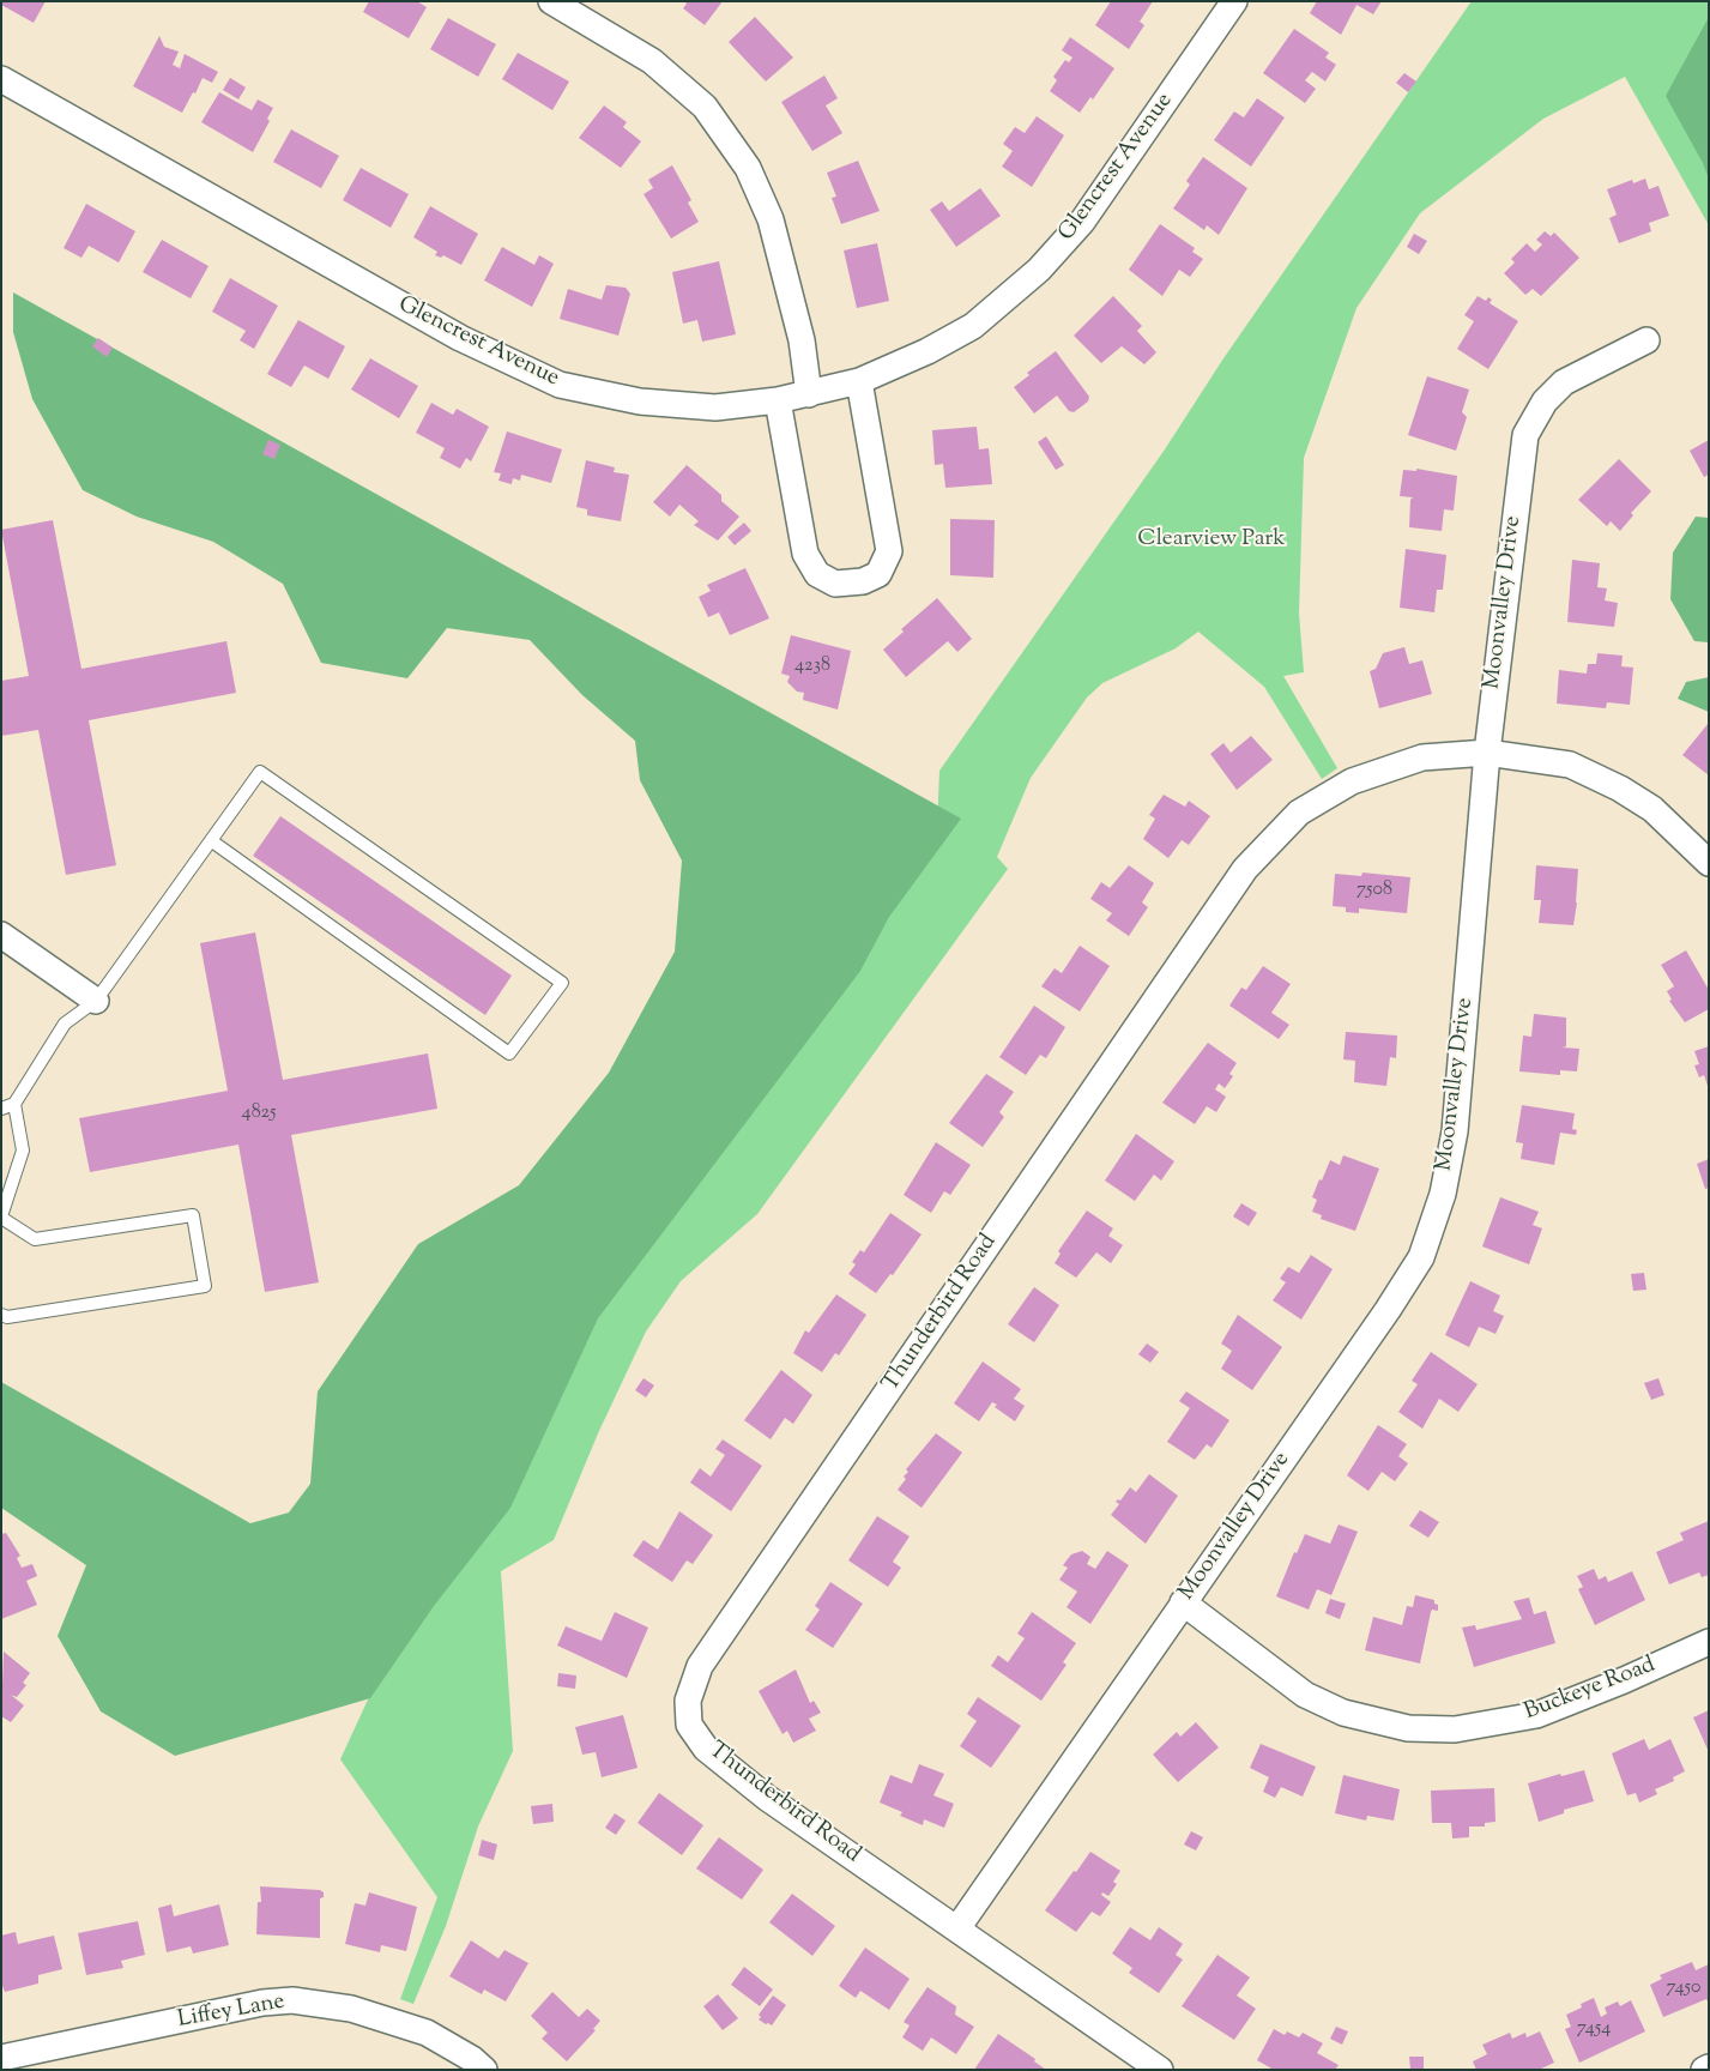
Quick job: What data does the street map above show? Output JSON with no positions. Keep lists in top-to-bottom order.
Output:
{
  "streets": {
    "street": [
      "Glencrest Avenue",
      "Moonvalley Drive",
      "Thunderbird Road",
      "Buckeye Road",
      "Liffey Lane"
    ]
  },
  "crossings": [
    ["Moonvalley Drive", "Thunderbird Road"],
    ["Moonvalley Drive", "Buckeye Road"]
  ],
  "parks": ["Clearview Park"],
  "house_numbers": [
    "4238",
    "7508",
    "4825",
    "7450",
    "7454"
  ]
}
